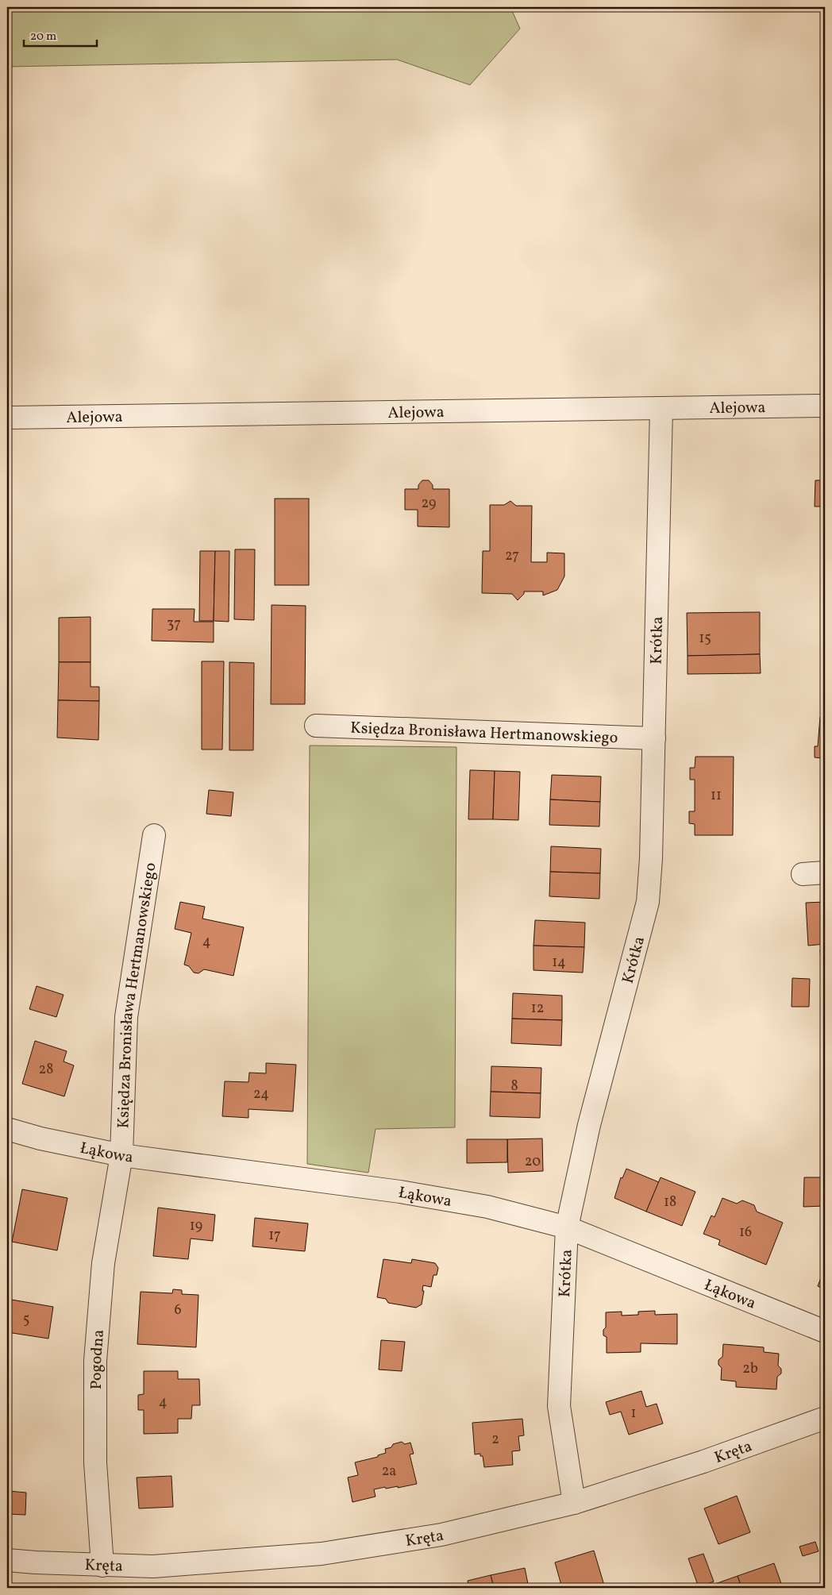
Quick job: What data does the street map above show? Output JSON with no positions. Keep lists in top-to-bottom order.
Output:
{
  "streets": {
    "street": [
      "Alejowa",
      "Krótka",
      "Księdza Bronisława Hertmanowskiego",
      "Łąkowa",
      "Pogodna",
      "Kręta"
    ]
  },
  "crossings": [
    ["Alejowa", "Krótka"],
    ["Krótka", "Księdza Bronisława Hertmanowskiego"],
    ["Krótka", "Łąkowa"],
    ["Krótka", "Kręta"],
    ["Księdza Bronisława Hertmanowskiego", "Łąkowa"],
    ["Księdza Bronisława Hertmanowskiego", "Pogodna"],
    ["Łąkowa", "Pogodna"],
    ["Pogodna", "Kręta"]
  ],
  "house_numbers": [
    "29",
    "27",
    "37",
    "15",
    "11",
    "4",
    "14",
    "12",
    "28",
    "8",
    "24",
    "20",
    "18",
    "19",
    "16",
    "17",
    "6",
    "5",
    "2b",
    "4",
    "1",
    "2",
    "2a"
  ],
  "scale_bar": "20 m"
}
